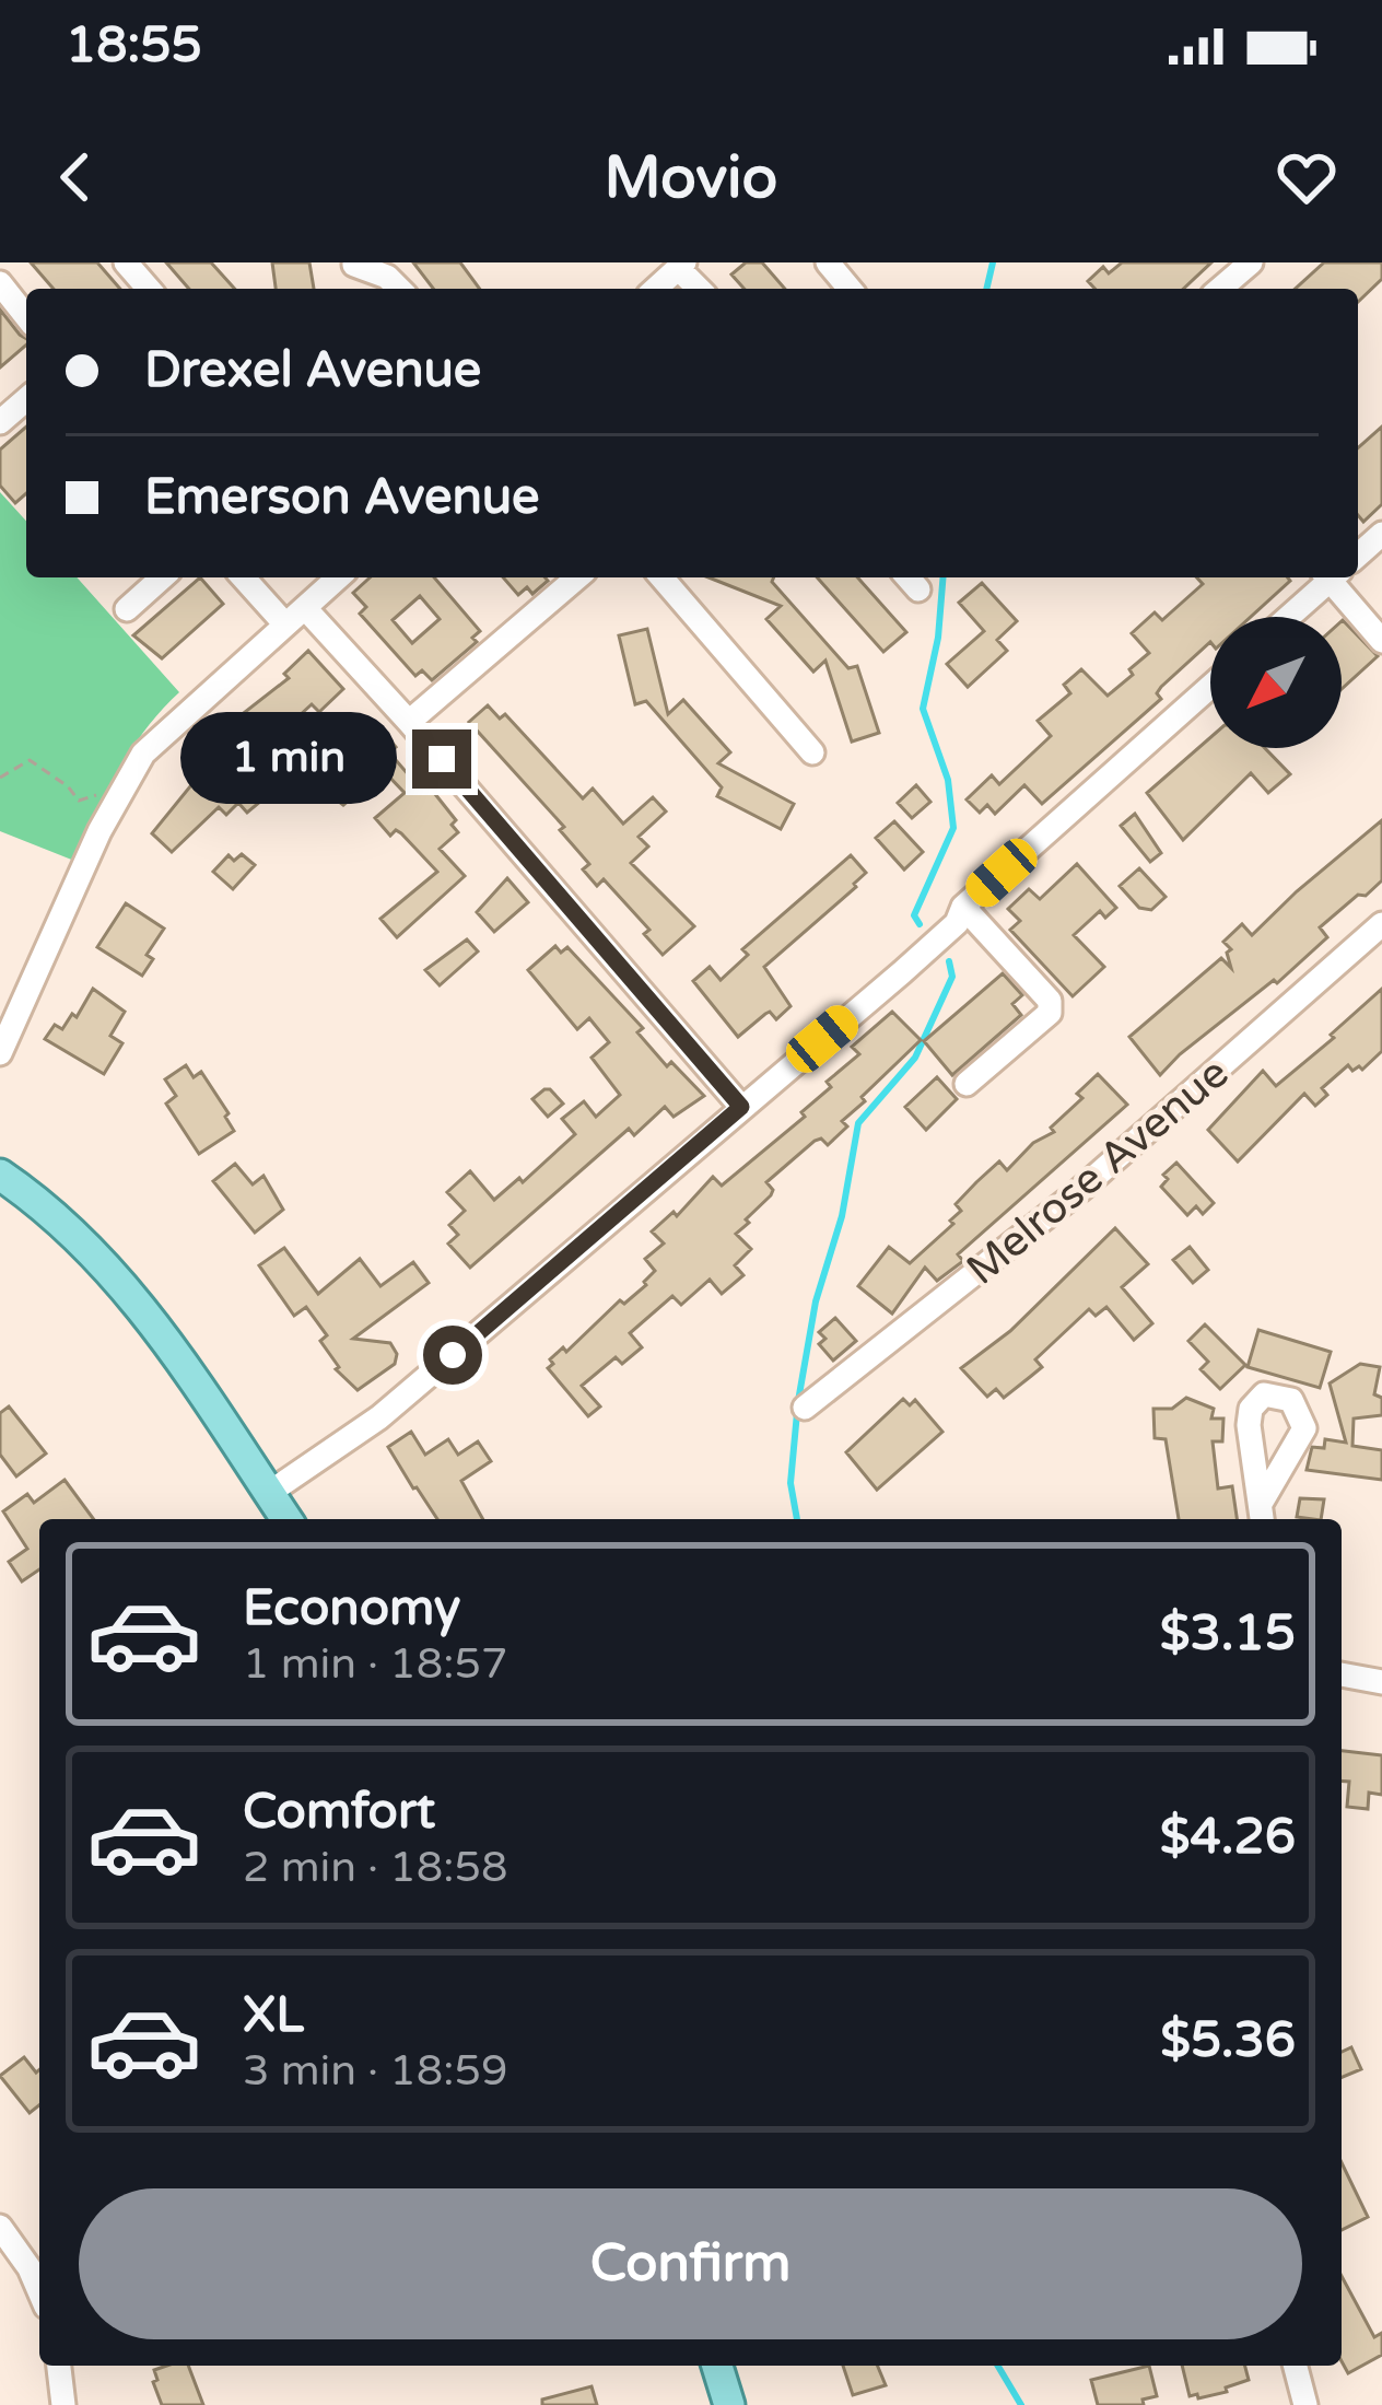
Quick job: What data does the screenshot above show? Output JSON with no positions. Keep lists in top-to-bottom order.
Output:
{
  "streets": {
    "street": ["Melrose Avenue"]
  },
  "north": "bottom left",
  "page": {
    "status": "18:55",
    "header": "Movio",
    "banner": ["Drexel Avenue", "Emerson Avenue"],
    "bubble": "1 min",
    "list": [
      {
        "name": "Economy",
        "note": "1 min · 18:57",
        "value": "$3.15"
      },
      {
        "name": "Comfort",
        "note": "2 min · 18:58",
        "value": "$4.26"
      },
      {
        "name": "XL",
        "note": "3 min · 18:59",
        "value": "$5.36"
      }
    ],
    "buttons": "Confirm"
  }
}
